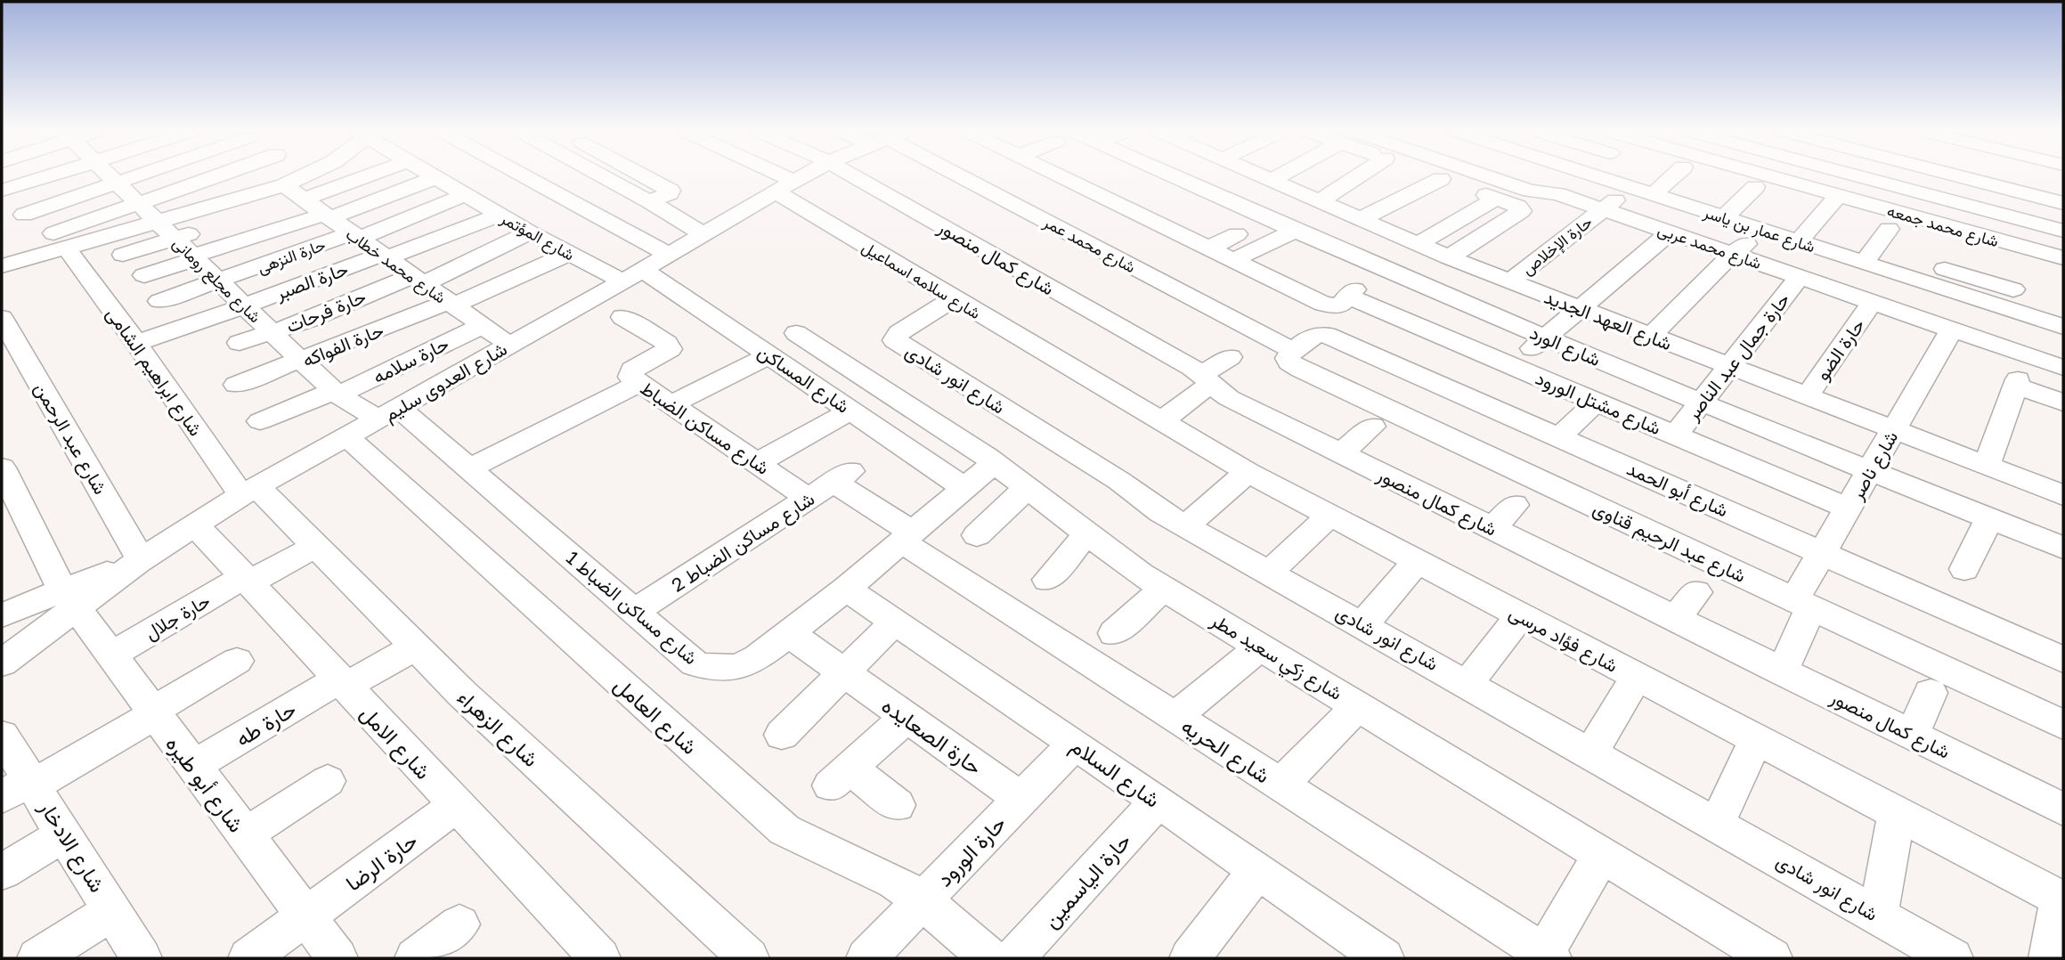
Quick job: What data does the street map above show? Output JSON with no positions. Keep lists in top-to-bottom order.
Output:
{
  "streets": {
    "street": [
      "شارع محمد جمعه",
      "شارع عمار بن ياسر",
      "شارع المؤتمر",
      "شارع محمد عمر",
      "حارة الإخلاص",
      "شارع محمد عربى",
      "حارة النزهى",
      "شارع كمال منصور",
      "شارع محمد خطاب",
      "شارع مجلع رومانى",
      "شارع سلامه اسماعيل",
      "حارة الصبر",
      "حارة فرحات",
      "شارع العهد الجديد",
      "حارة الفواكه",
      "شارع الورد",
      "حارة الضو",
      "حارة جمال عبد الناصر",
      "حارة سلامه",
      "شارع ابراهيم الشامى",
      "شارع المساكن",
      "شارع انور شادى",
      "شارع العدوى سليم",
      "شارع مشتل الورود",
      "شارع مساكن الضباط",
      "شارع عبد الرحمن",
      "شارع ناصر",
      "شارع أبو الحمد",
      "شارع مساكن الضباط 2",
      "شارع عبد الرحيم قناوى",
      "شارع مساكن الضباط 1",
      "حارة جلال",
      "شارع فؤاد مرسى",
      "شارع زكي سعيد مطر",
      "شارع العامل",
      "حارة طه",
      "شارع الزهراء",
      "حارة الصعايده",
      "شارع الامل",
      "شارع الحريه",
      "شارع السلام",
      "شارع أبو طيره",
      "شارع الادخار",
      "حارة الورود",
      "حارة الرضا",
      "حارة الياسمين"
    ]
  },
  "crossings": [
    ["شارع المؤتمر", "حارة النزهى"],
    ["شارع المؤتمر", "حارة الصبر"],
    ["شارع المؤتمر", "حارة فرحات"],
    ["شارع المؤتمر", "حارة الفواكه"],
    ["شارع المؤتمر", "شارع المساكن"],
    ["شارع المؤتمر", "شارع العدوى سليم"],
    ["شارع محمد عمر", "شارع أبو الحمد"],
    ["شارع محمد عمر", "شارع عبد الرحيم قناوى"],
    ["حارة الإخلاص", "شارع محمد عربى"],
    ["حارة الإخلاص", "شارع العهد الجديد"],
    ["شارع محمد عربى", "حارة الضو"],
    ["شارع محمد عربى", "حارة جمال عبد الناصر"],
    ["شارع محمد عربى", "شارع ناصر"],
    ["حارة النزهى", "شارع محمد خطاب"],
    ["حارة النزهى", "شارع مجلع رومانى"],
    ["شارع كمال منصور", "شارع ناصر"],
    ["شارع محمد خطاب", "حارة الصبر"],
    ["شارع محمد خطاب", "حارة فرحات"],
    ["شارع محمد خطاب", "حارة الفواكه"],
    ["شارع محمد خطاب", "حارة سلامه"],
    ["شارع محمد خطاب", "شارع العدوى سليم"],
    ["شارع مجلع رومانى", "حارة الصبر"],
    ["شارع مجلع رومانى", "حارة فرحات"],
    ["شارع مجلع رومانى", "حارة الفواكه"],
    ["شارع مجلع رومانى", "حارة سلامه"],
    ["شارع مجلع رومانى", "شارع العدوى سليم"],
    ["شارع مجلع رومانى", "شارع مساكن الضباط 1"],
    ["شارع سلامه اسماعيل", "شارع انور شادى"],
    ["شارع سلامه اسماعيل", "شارع العدوى سليم"],
    ["شارع سلامه اسماعيل", "شارع فؤاد مرسى"],
    ["حارة الصبر", "شارع ابراهيم الشامى"],
    ["شارع العهد الجديد", "حارة الضو"],
    ["شارع العهد الجديد", "حارة جمال عبد الناصر"],
    ["شارع العهد الجديد", "شارع ناصر"],
    ["شارع الورد", "حارة جمال عبد الناصر"],
    ["شارع الورد", "شارع ناصر"],
    ["حارة جمال عبد الناصر", "شارع مشتل الورود"],
    ["شارع ابراهيم الشامى", "شارع العدوى سليم"],
    ["شارع ابراهيم الشامى", "شارع الزهراء"],
    ["شارع المساكن", "شارع العدوى سليم"],
    ["شارع المساكن", "شارع مساكن الضباط 1"],
    ["شارع العدوى سليم", "شارع عبد الرحمن"],
    ["شارع العدوى سليم", "شارع مساكن الضباط 1"],
    ["شارع العدوى سليم", "شارع العامل"],
    ["شارع العدوى سليم", "شارع الزهراء"],
    ["شارع العدوى سليم", "شارع الامل"],
    ["شارع العدوى سليم", "شارع أبو طيره"],
    ["شارع مشتل الورود", "شارع ناصر"],
    ["شارع مساكن الضباط", "شارع مساكن الضباط 2"],
    ["شارع ناصر", "شارع أبو الحمد"],
    ["شارع ناصر", "شارع عبد الرحيم قناوى"],
    ["شارع أبو الحمد", "شارع عبد الرحيم قناوى"],
    ["شارع مساكن الضباط 2", "شارع مساكن الضباط 1"],
    ["شارع مساكن الضباط 2", "شارع الحريه"],
    ["شارع مساكن الضباط 1", "شارع زكي سعيد مطر"],
    ["شارع مساكن الضباط 1", "حارة الصعايده"],
    ["شارع مساكن الضباط 1", "شارع الحريه"],
    ["شارع مساكن الضباط 1", "شارع السلام"],
    ["حارة جلال", "شارع الزهراء"],
    ["حارة جلال", "شارع الامل"],
    ["حارة جلال", "شارع أبو طيره"],
    ["شارع العامل", "حارة الورود"],
    ["حارة طه", "شارع الزهراء"],
    ["حارة طه", "شارع الامل"],
    ["حارة طه", "شارع أبو طيره"],
    ["حارة الصعايده", "حارة الورود"],
    ["شارع الامل", "حارة الرضا"],
    ["شارع السلام", "حارة الورود"],
    ["شارع السلام", "حارة الياسمين"],
    ["شارع أبو طيره", "حارة الرضا"]
  ]
}
